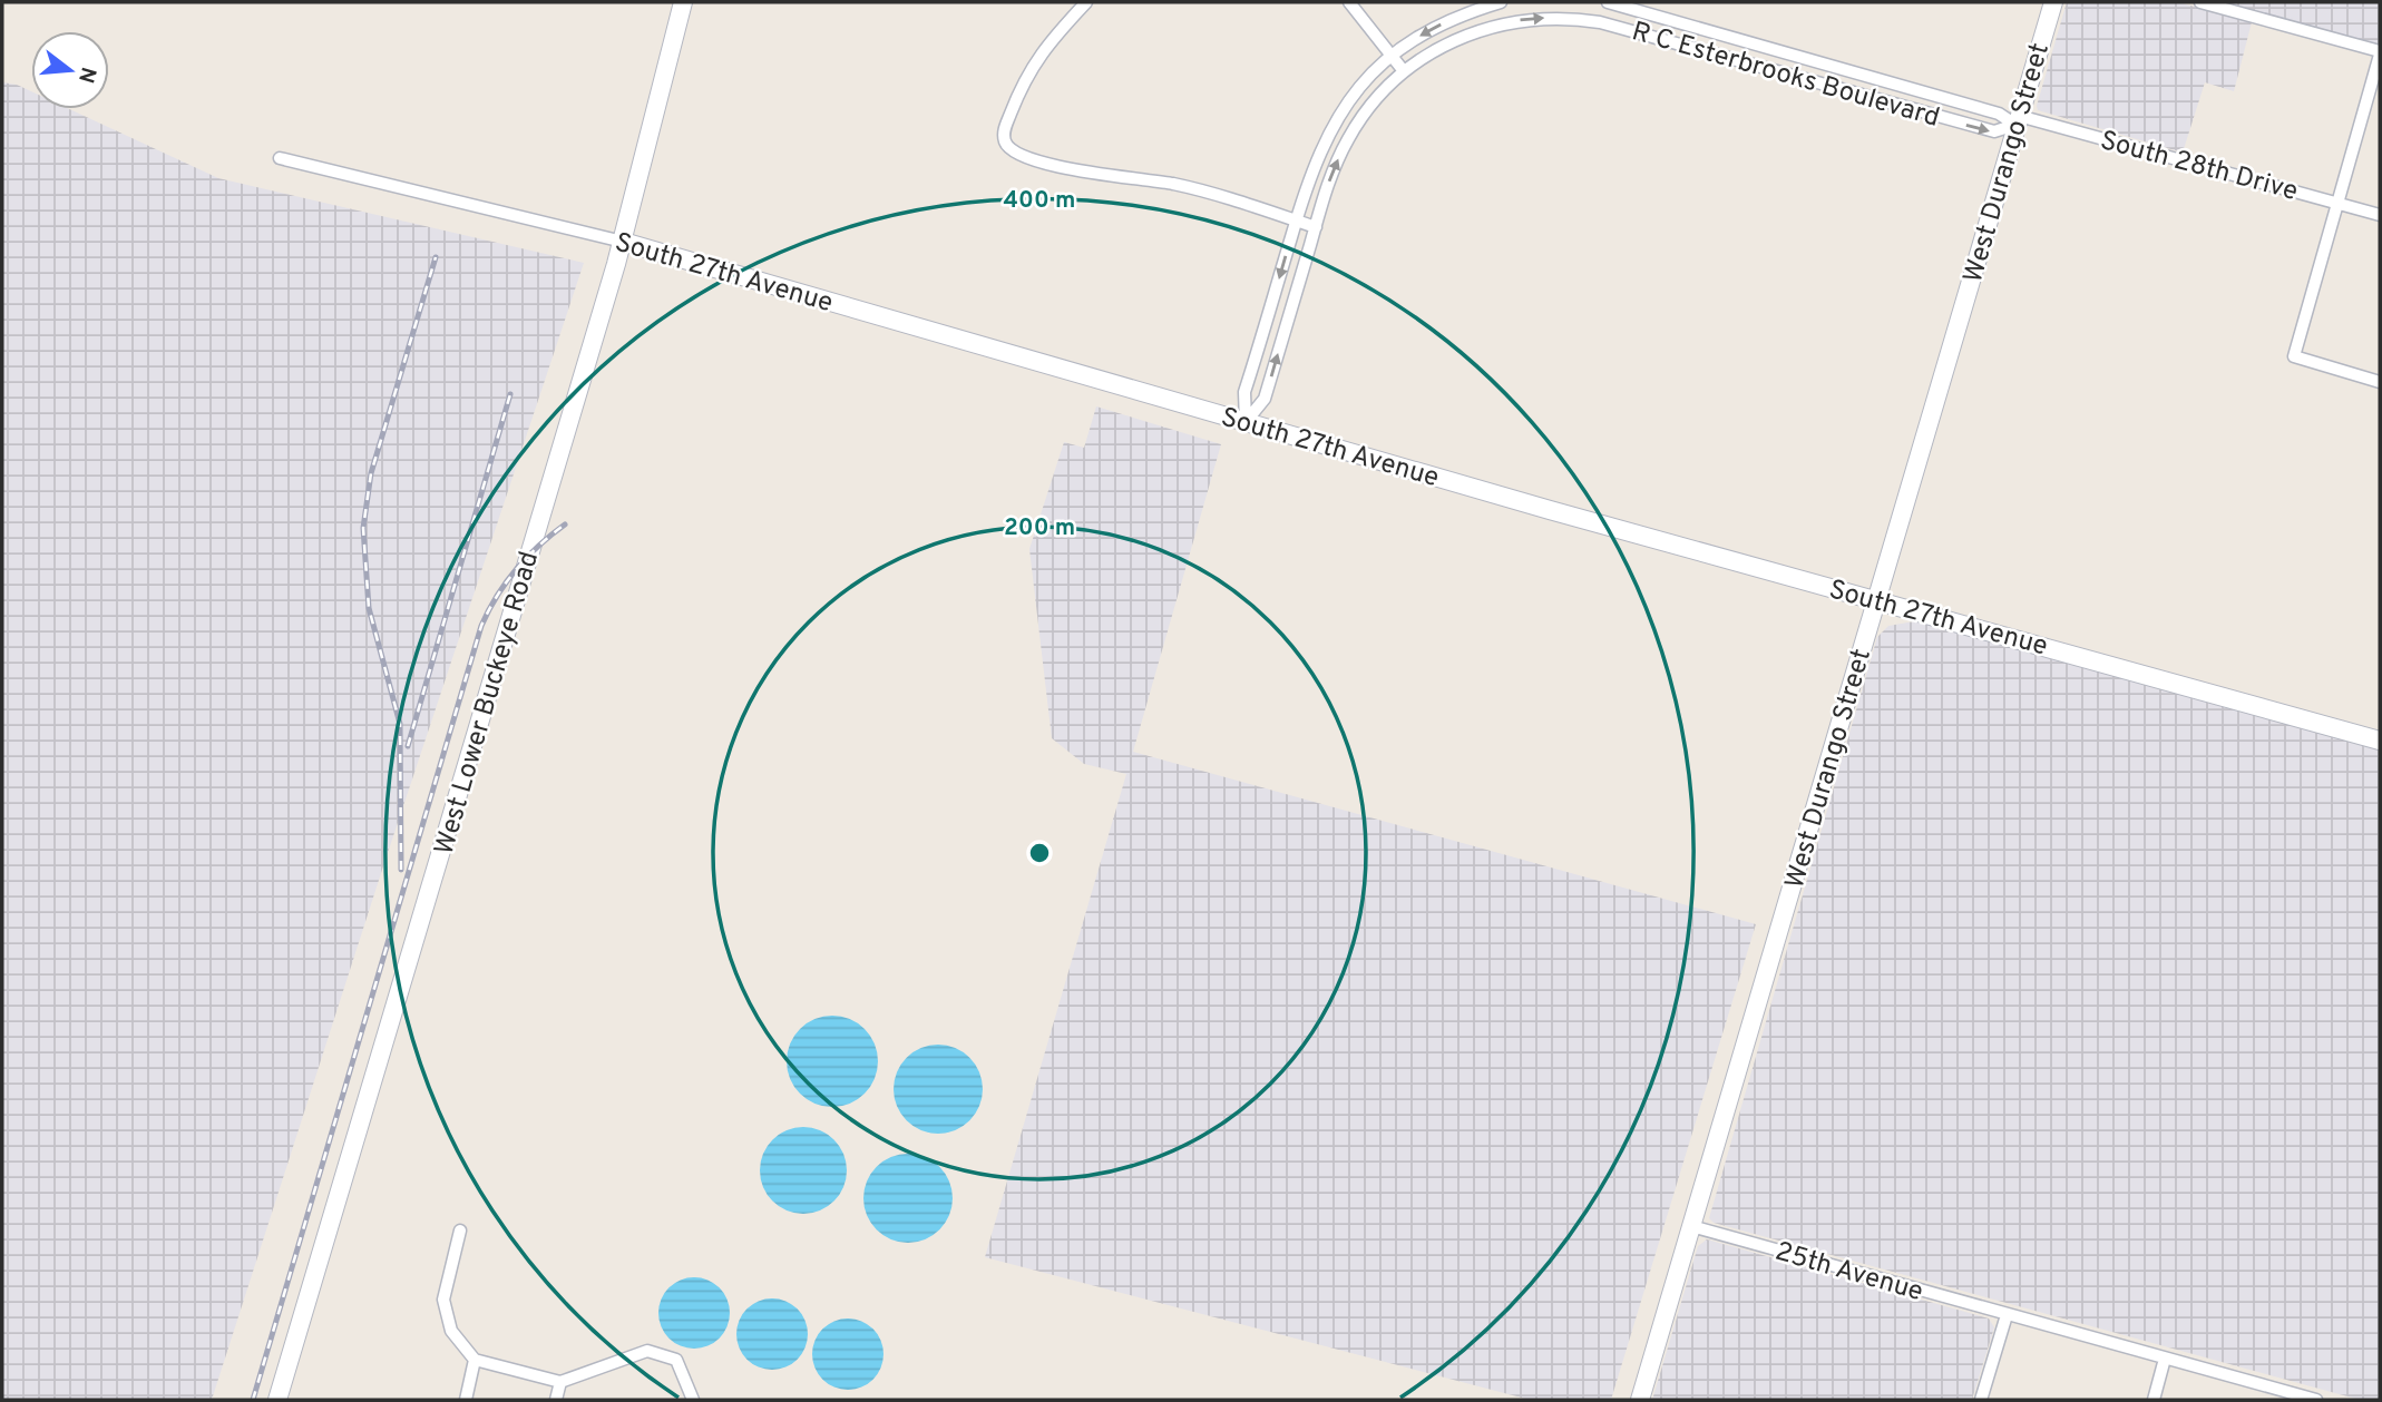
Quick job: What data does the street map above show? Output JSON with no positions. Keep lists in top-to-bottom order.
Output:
{
  "streets": {
    "main road": ["West Durango Street", "South 27th Avenue", "West Lower Buckeye Road"],
    "street": ["R C Esterbrooks Boulevard", "South 28th Drive", "25th Avenue"]
  },
  "crossings": [
    ["R C Esterbrooks Boulevard", "West Durango Street"],
    ["R C Esterbrooks Boulevard", "South 28th Drive"],
    ["R C Esterbrooks Boulevard", "South 27th Avenue"],
    ["West Durango Street", "South 28th Drive"],
    ["West Durango Street", "South 27th Avenue"],
    ["West Durango Street", "25th Avenue"],
    ["South 27th Avenue", "West Lower Buckeye Road"]
  ],
  "one_way": ["R C Esterbrooks Boulevard"],
  "north": "right",
  "rings": ["400 m", "200 m"]
}
